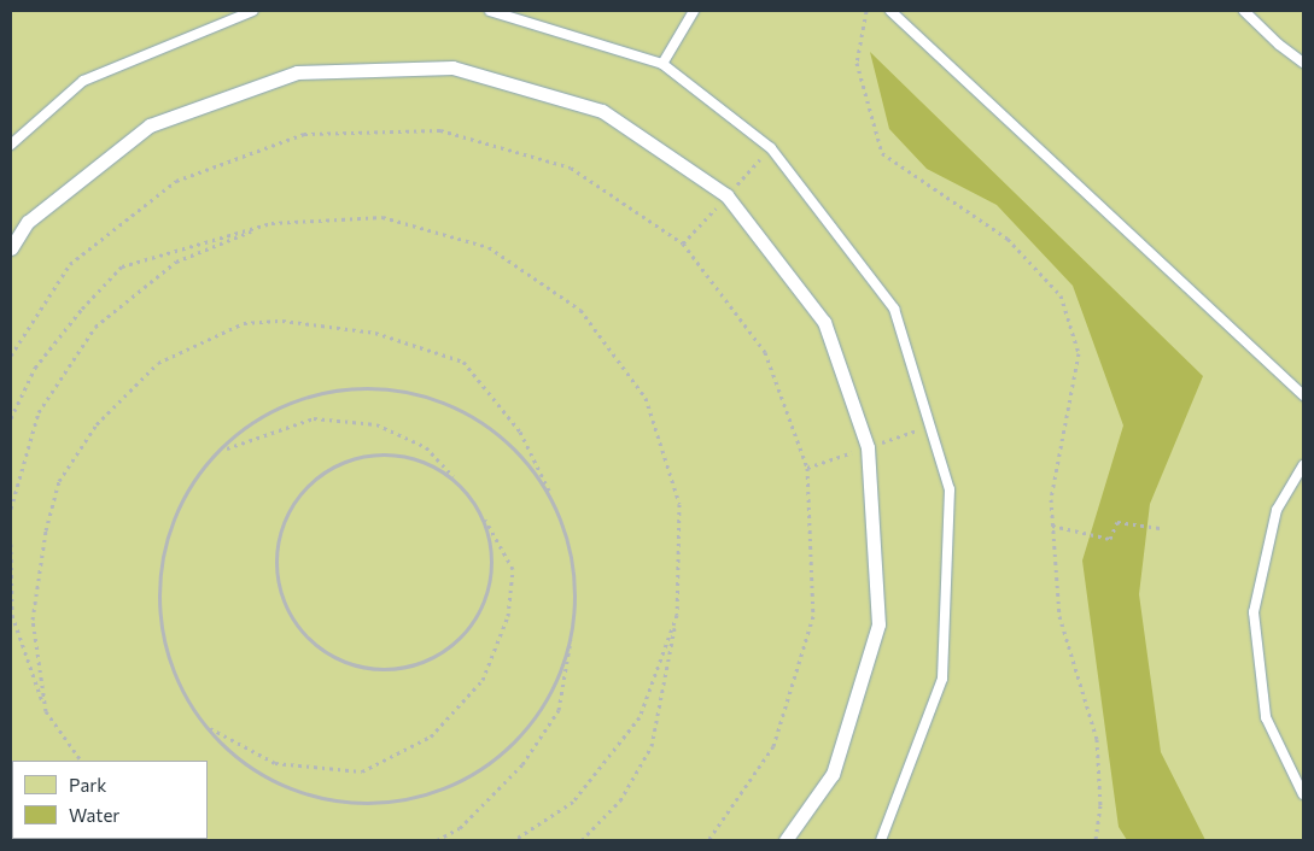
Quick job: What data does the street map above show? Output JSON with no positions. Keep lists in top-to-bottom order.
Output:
{
  "legend": ["Park", "Water"]
}
